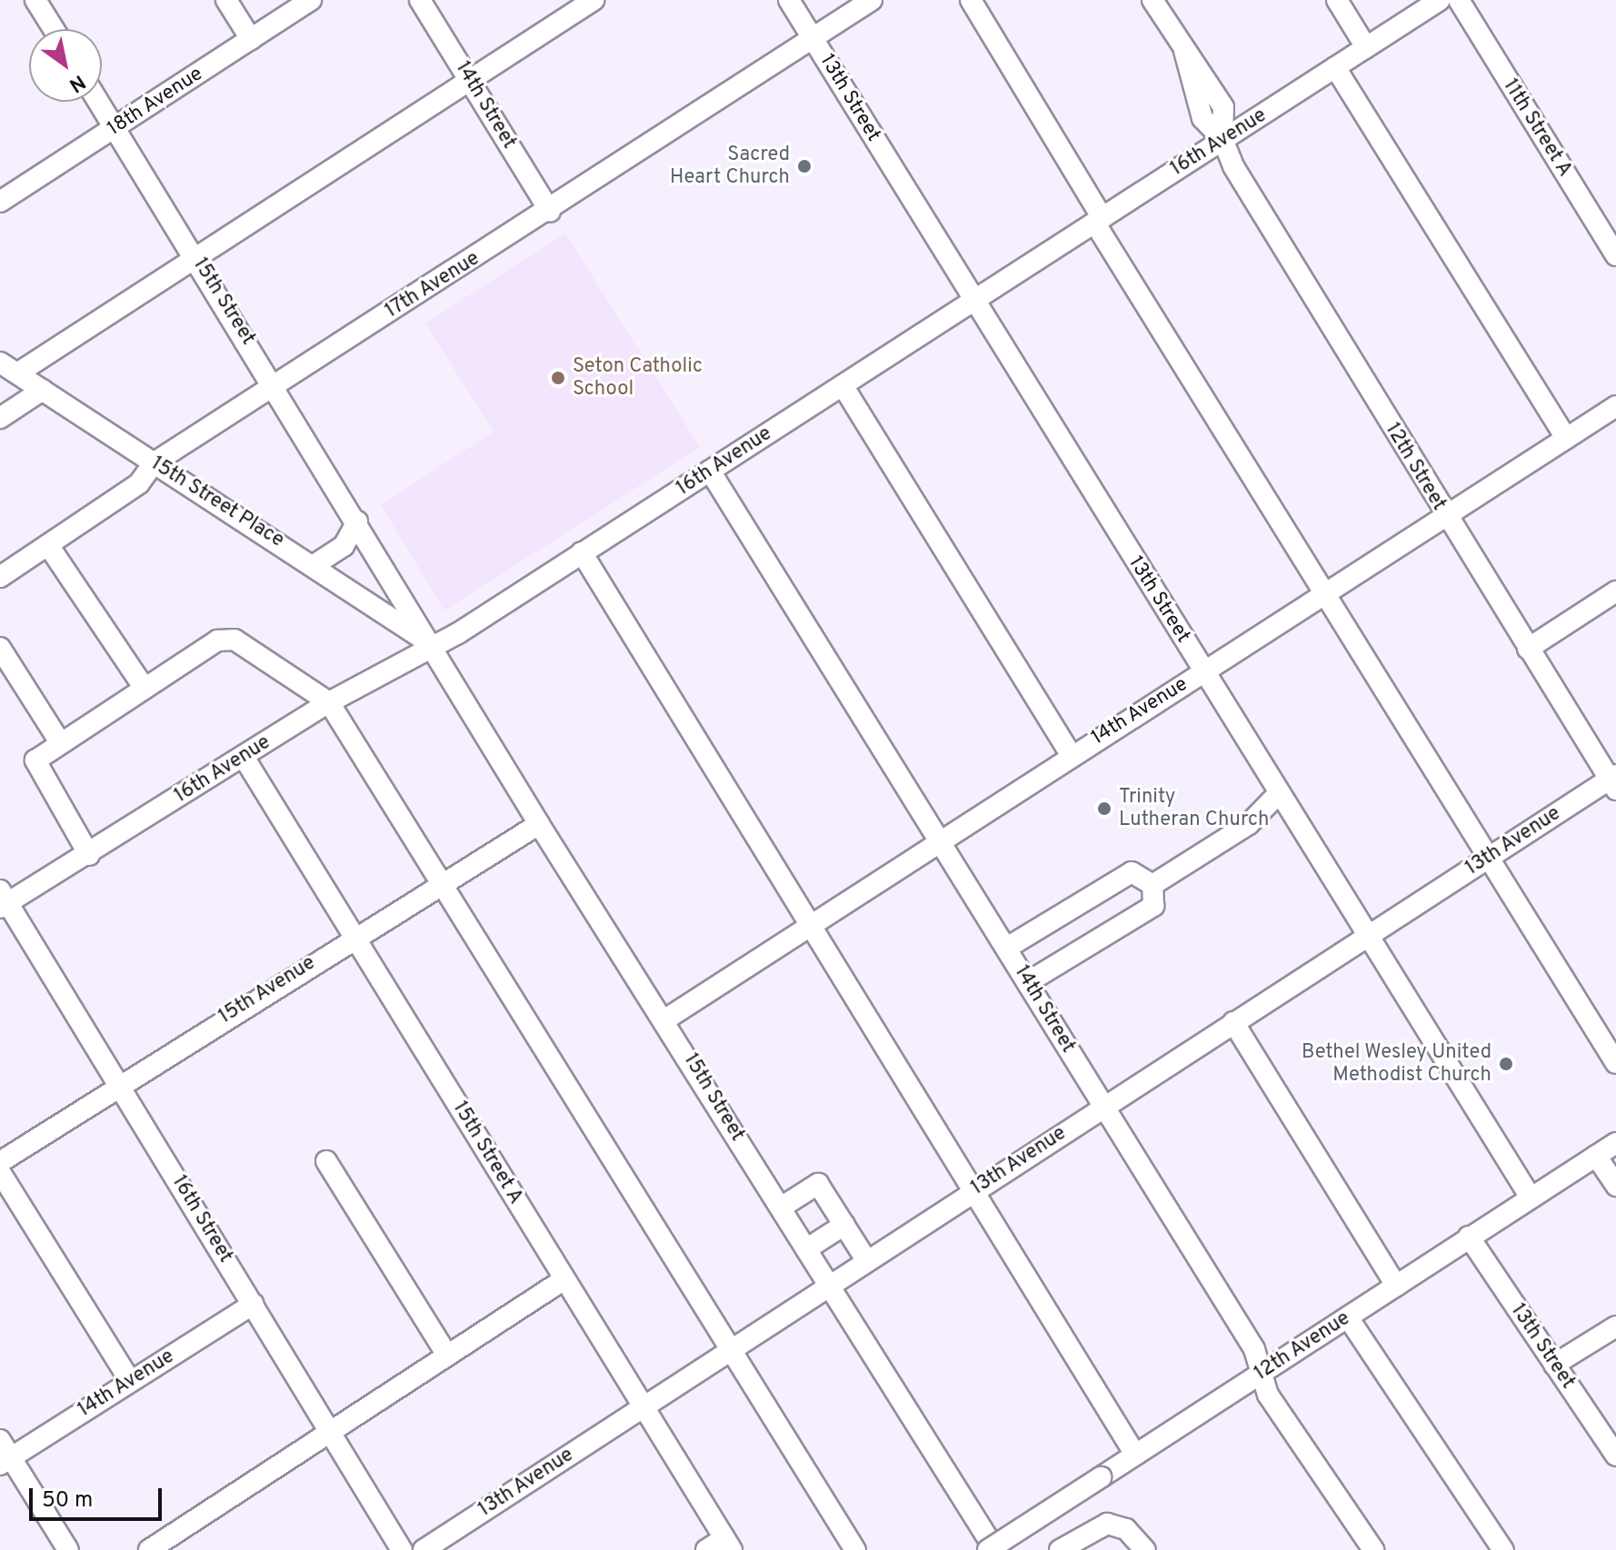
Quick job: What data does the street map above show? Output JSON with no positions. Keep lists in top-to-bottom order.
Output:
{
  "streets": {
    "street": [
      "13th Street",
      "18th Avenue",
      "14th Street",
      "11th Street A",
      "16th Avenue",
      "17th Avenue",
      "15th Street",
      "12th Street",
      "15th Street Place",
      "14th Avenue",
      "13th Avenue",
      "15th Avenue",
      "15th Street A",
      "16th Street",
      "12th Avenue"
    ]
  },
  "crossings": [
    ["13th Street", "16th Avenue"],
    ["13th Street", "17th Avenue"],
    ["13th Street", "14th Avenue"],
    ["13th Street", "13th Avenue"],
    ["13th Street", "12th Avenue"],
    ["18th Avenue", "15th Street"],
    ["14th Street", "16th Avenue"],
    ["14th Street", "17th Avenue"],
    ["14th Street", "14th Avenue"],
    ["14th Street", "13th Avenue"],
    ["14th Street", "12th Avenue"],
    ["16th Avenue", "15th Street"],
    ["16th Avenue", "12th Street"],
    ["16th Avenue", "15th Street Place"],
    ["16th Avenue", "15th Street A"],
    ["16th Avenue", "16th Street"],
    ["17th Avenue", "15th Street"],
    ["17th Avenue", "15th Street Place"],
    ["15th Street", "15th Street Place"],
    ["15th Street", "14th Avenue"],
    ["15th Street", "13th Avenue"],
    ["15th Street", "15th Avenue"],
    ["12th Street", "14th Avenue"],
    ["12th Street", "13th Avenue"],
    ["14th Avenue", "16th Street"],
    ["13th Avenue", "15th Street A"],
    ["15th Avenue", "15th Street A"],
    ["15th Avenue", "16th Street"]
  ],
  "places": [
    "Sacred Heart Church",
    "Seton Catholic School",
    "Trinity Lutheran Church",
    "Bethel Wesley United Methodist Church"
  ],
  "scale_bar": "50 m",
  "north": "bottom right"
}
